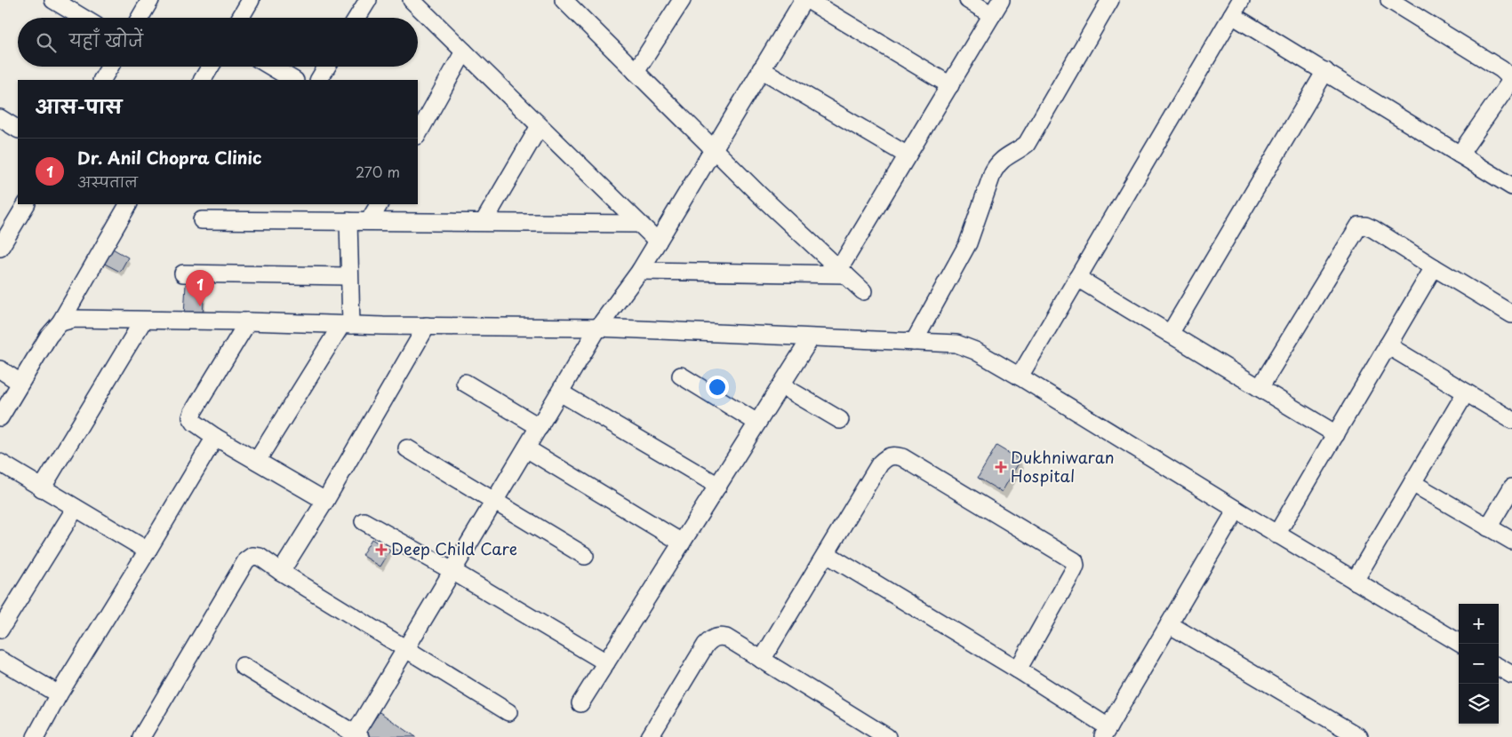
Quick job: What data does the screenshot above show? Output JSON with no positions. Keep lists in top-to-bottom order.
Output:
{
  "places": {
    "health": ["Dukhniwaran Hospital", "Deep Child Care"]
  },
  "page": {
    "search": "यहाँ खोजें",
    "heading": "आस-पास",
    "list": [
      {
        "mark": "1",
        "name": "Dr. Anil Chopra Clinic",
        "note": "अस्पताल",
        "value": "270 m"
      }
    ],
    "pins": "1",
    "map_buttons": ["+", "−"]
  }
}
